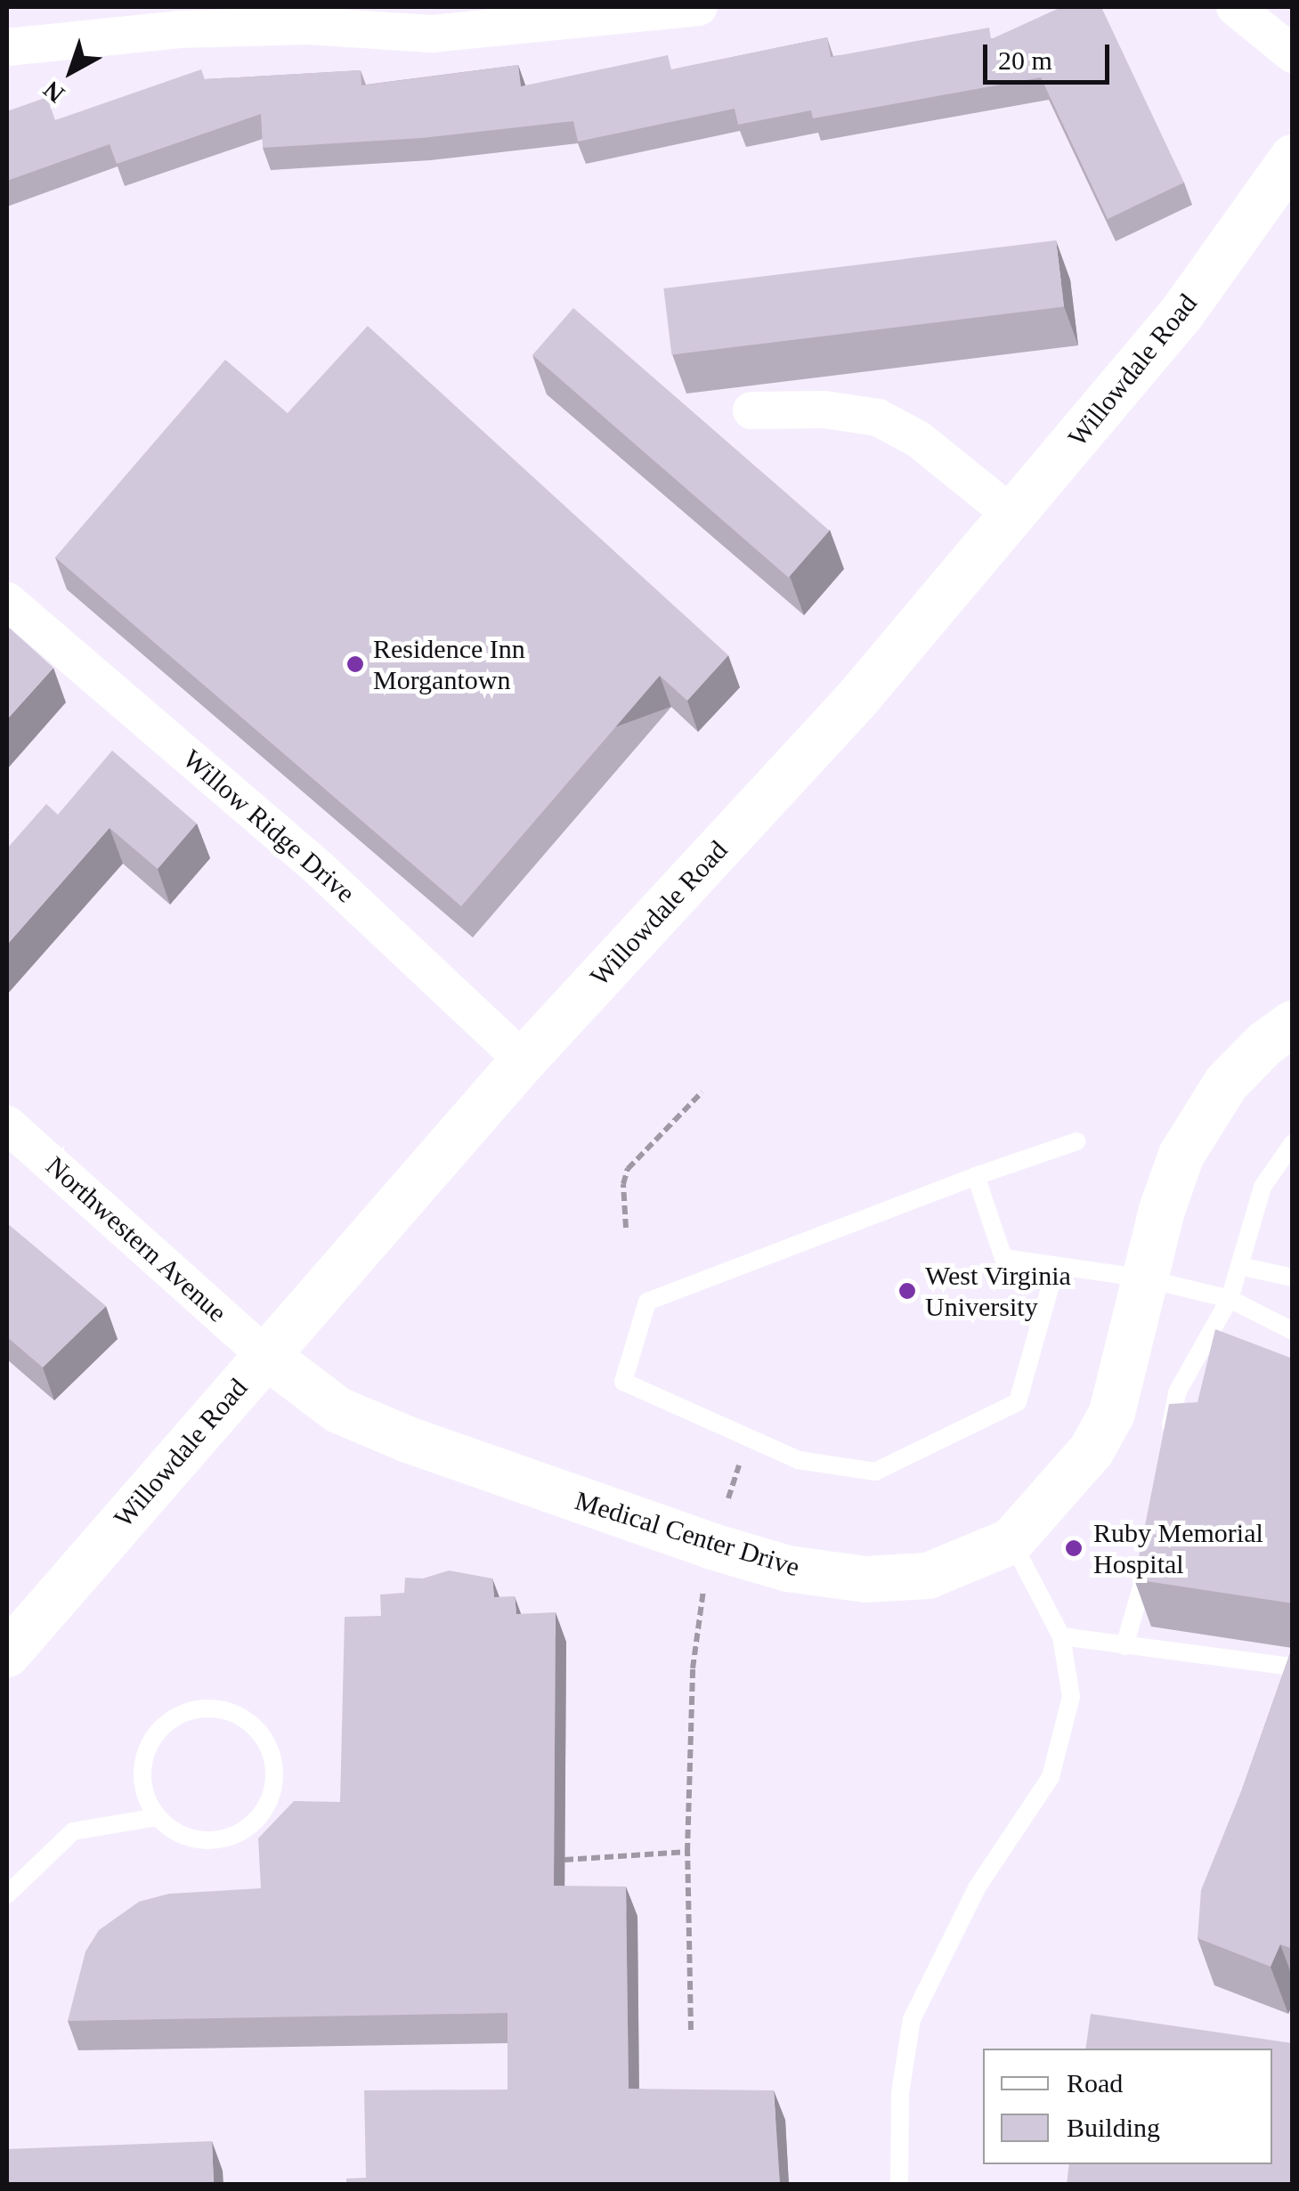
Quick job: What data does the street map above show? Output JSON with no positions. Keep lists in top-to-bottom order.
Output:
{
  "streets": {
    "street": [
      "Willowdale Road",
      "Willow Ridge Drive",
      "Northwestern Avenue",
      "Medical Center Drive"
    ]
  },
  "crossings": [
    ["Willowdale Road", "Willow Ridge Drive"],
    ["Willowdale Road", "Northwestern Avenue"],
    ["Willowdale Road", "Medical Center Drive"],
    ["Northwestern Avenue", "Medical Center Drive"]
  ],
  "places": ["Residence Inn Morgantown", "West Virginia University", "Ruby Memorial Hospital"],
  "legend": ["Road", "Building"],
  "scale_bar": "20 m",
  "north": "bottom left"
}
